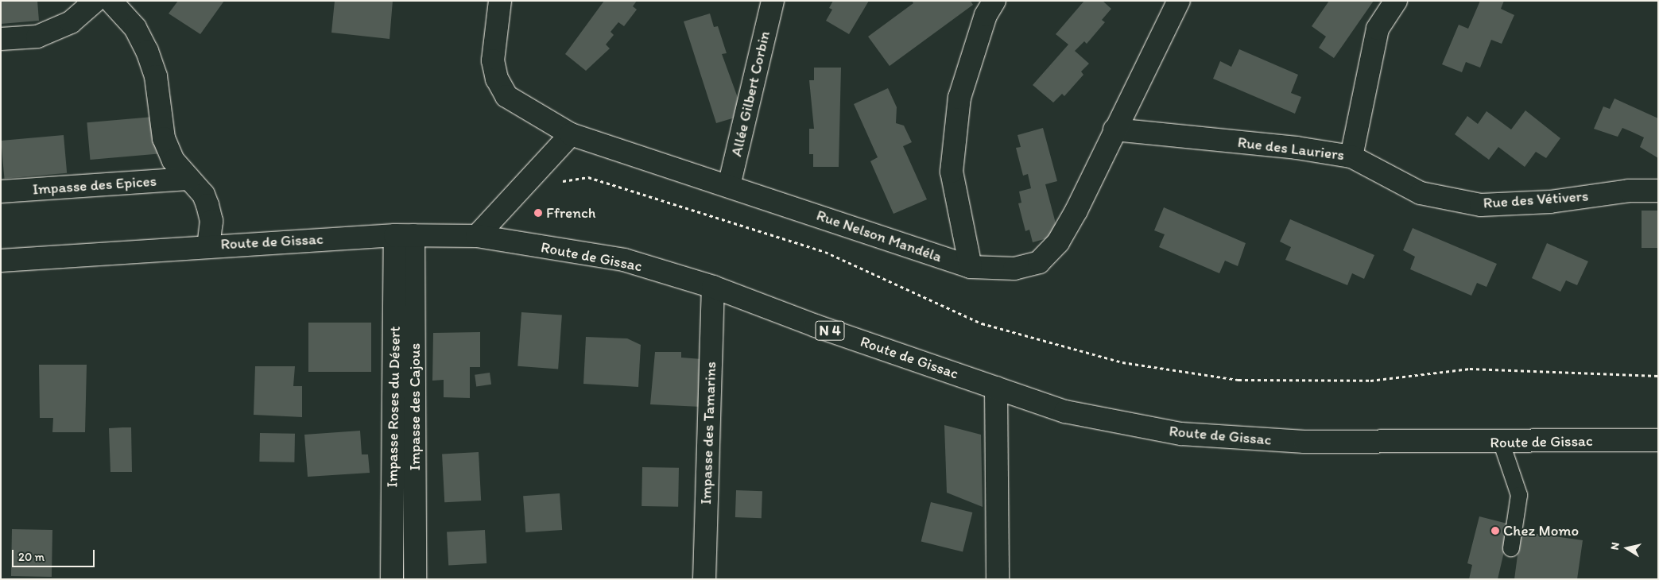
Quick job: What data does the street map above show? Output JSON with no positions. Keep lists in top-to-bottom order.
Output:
{
  "streets": {
    "street": [
      "Allée Gilbert Corbin",
      "Rue des Lauriers",
      "Impasse des Epices",
      "Rue des Vétivers",
      "Rue Nelson Mandéla",
      "Route de Gissac",
      "N 4",
      "Impasse Roses du Désert",
      "Impasse des Cajous",
      "Impasse des Tamarins"
    ]
  },
  "crossings": [
    ["Allée Gilbert Corbin", "Rue Nelson Mandéla"],
    ["Rue des Lauriers", "Rue des Vétivers"],
    ["Rue des Lauriers", "Rue Nelson Mandéla"],
    ["Route de Gissac", "Impasse Roses du Désert"],
    ["Route de Gissac", "Impasse des Cajous"],
    ["Route de Gissac", "Impasse des Tamarins"],
    ["Impasse Roses du Désert", "Impasse des Cajous"]
  ],
  "places": ["Ffrench", "Chez Momo"],
  "scale_bar": "20 m",
  "north": "left"
}
